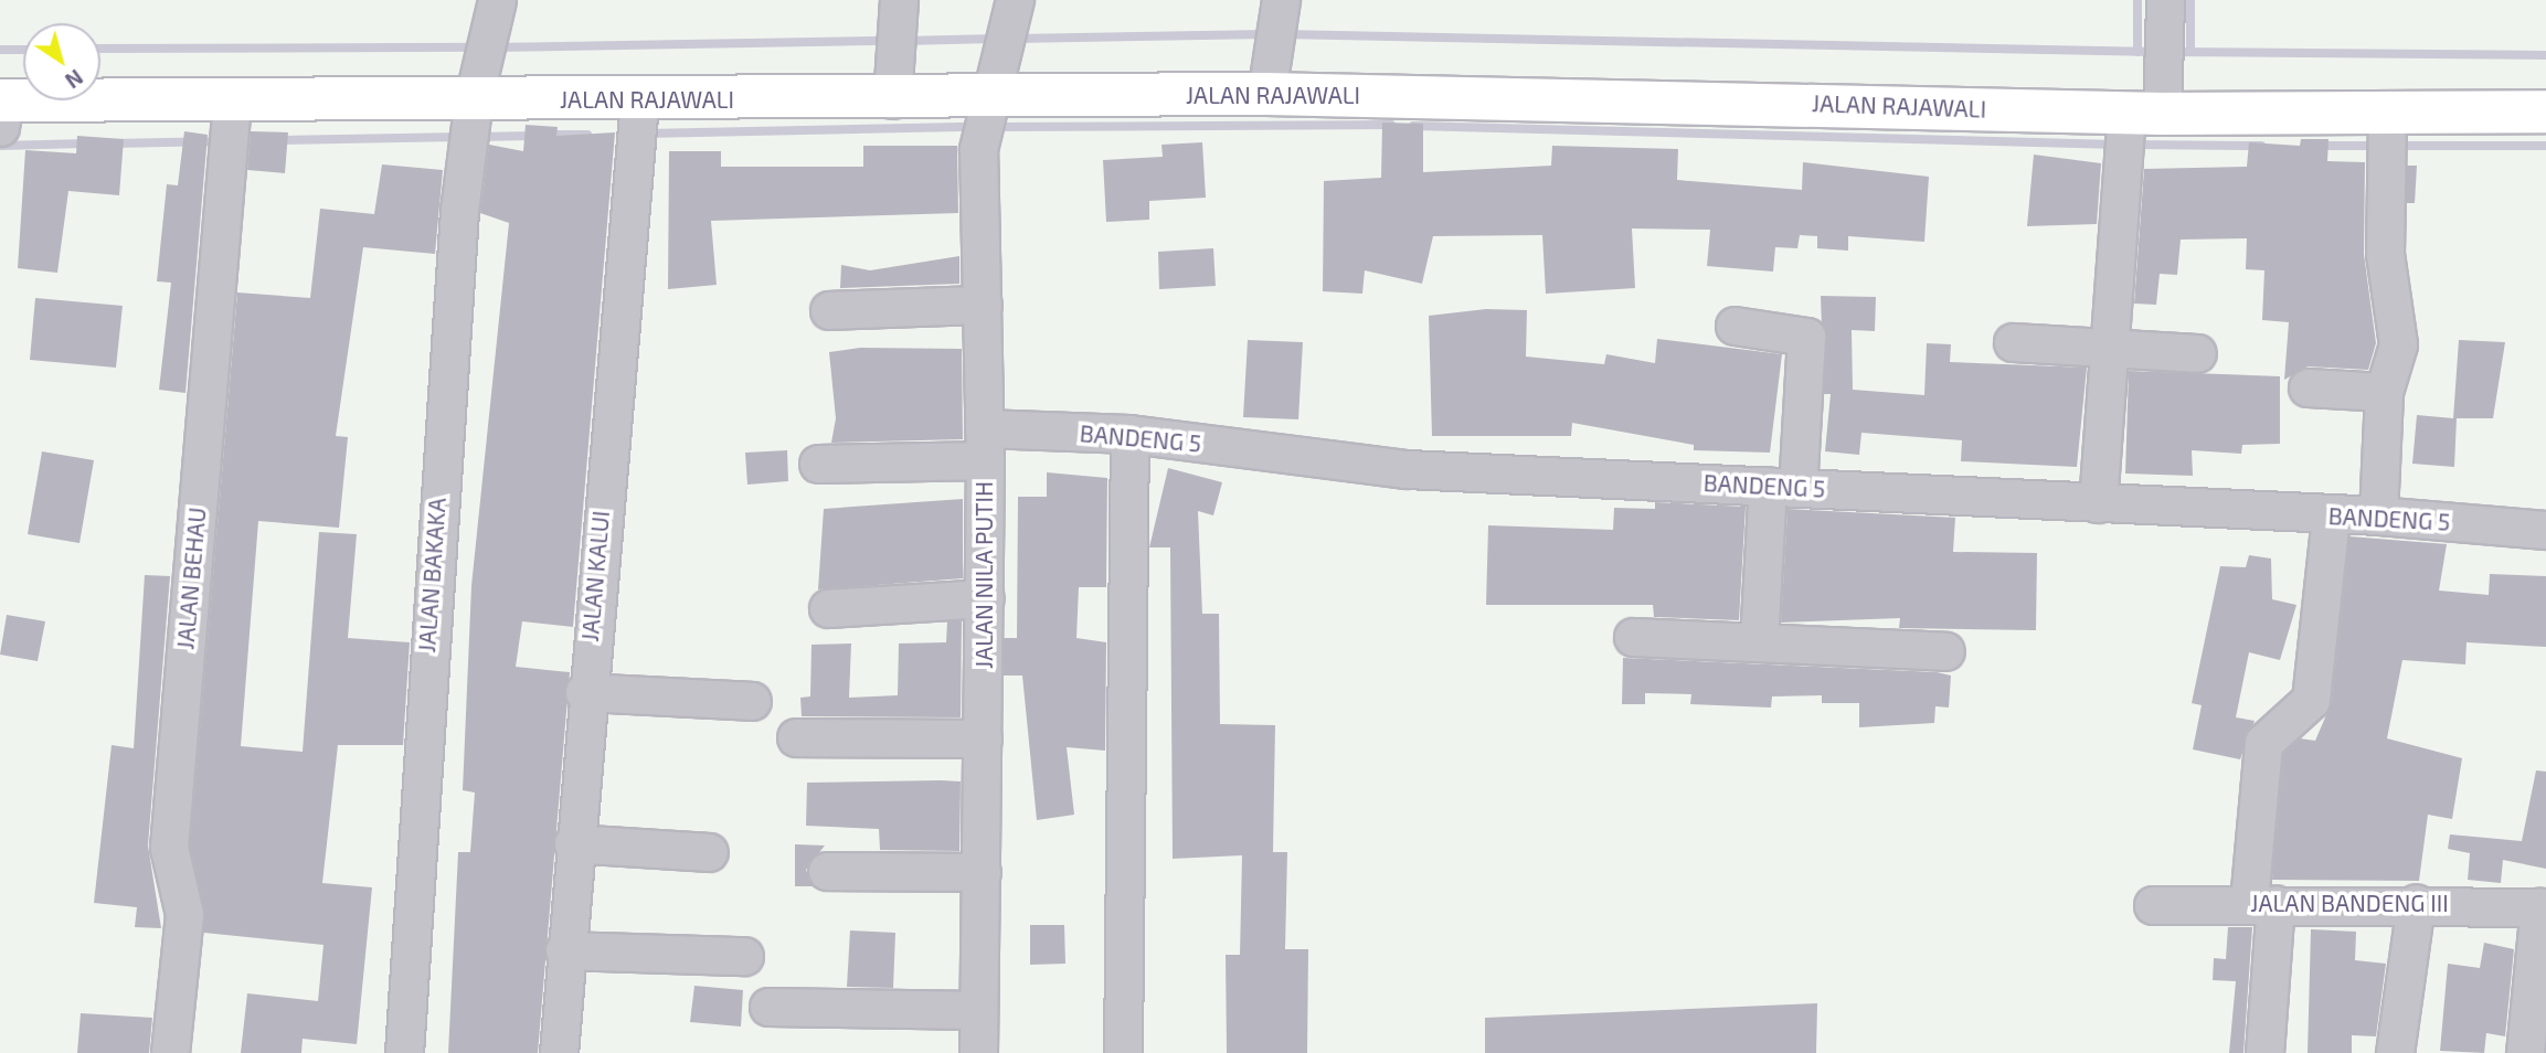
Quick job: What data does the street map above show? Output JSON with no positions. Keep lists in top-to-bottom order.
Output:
{
  "streets": {
    "main road": ["JALAN RAJAWALI"],
    "street": [
      "BANDENG 5",
      "JALAN BAKAKA",
      "JALAN NILA PUTIH",
      "JALAN KALUI",
      "JALAN BEHAU",
      "JALAN BANDENG III"
    ]
  },
  "crossings": [
    ["JALAN RAJAWALI", "JALAN BAKAKA"],
    ["JALAN RAJAWALI", "JALAN NILA PUTIH"],
    ["JALAN RAJAWALI", "JALAN KALUI"],
    ["JALAN RAJAWALI", "JALAN BEHAU"],
    ["BANDENG 5", "JALAN NILA PUTIH"]
  ],
  "north": "bottom right"
}
